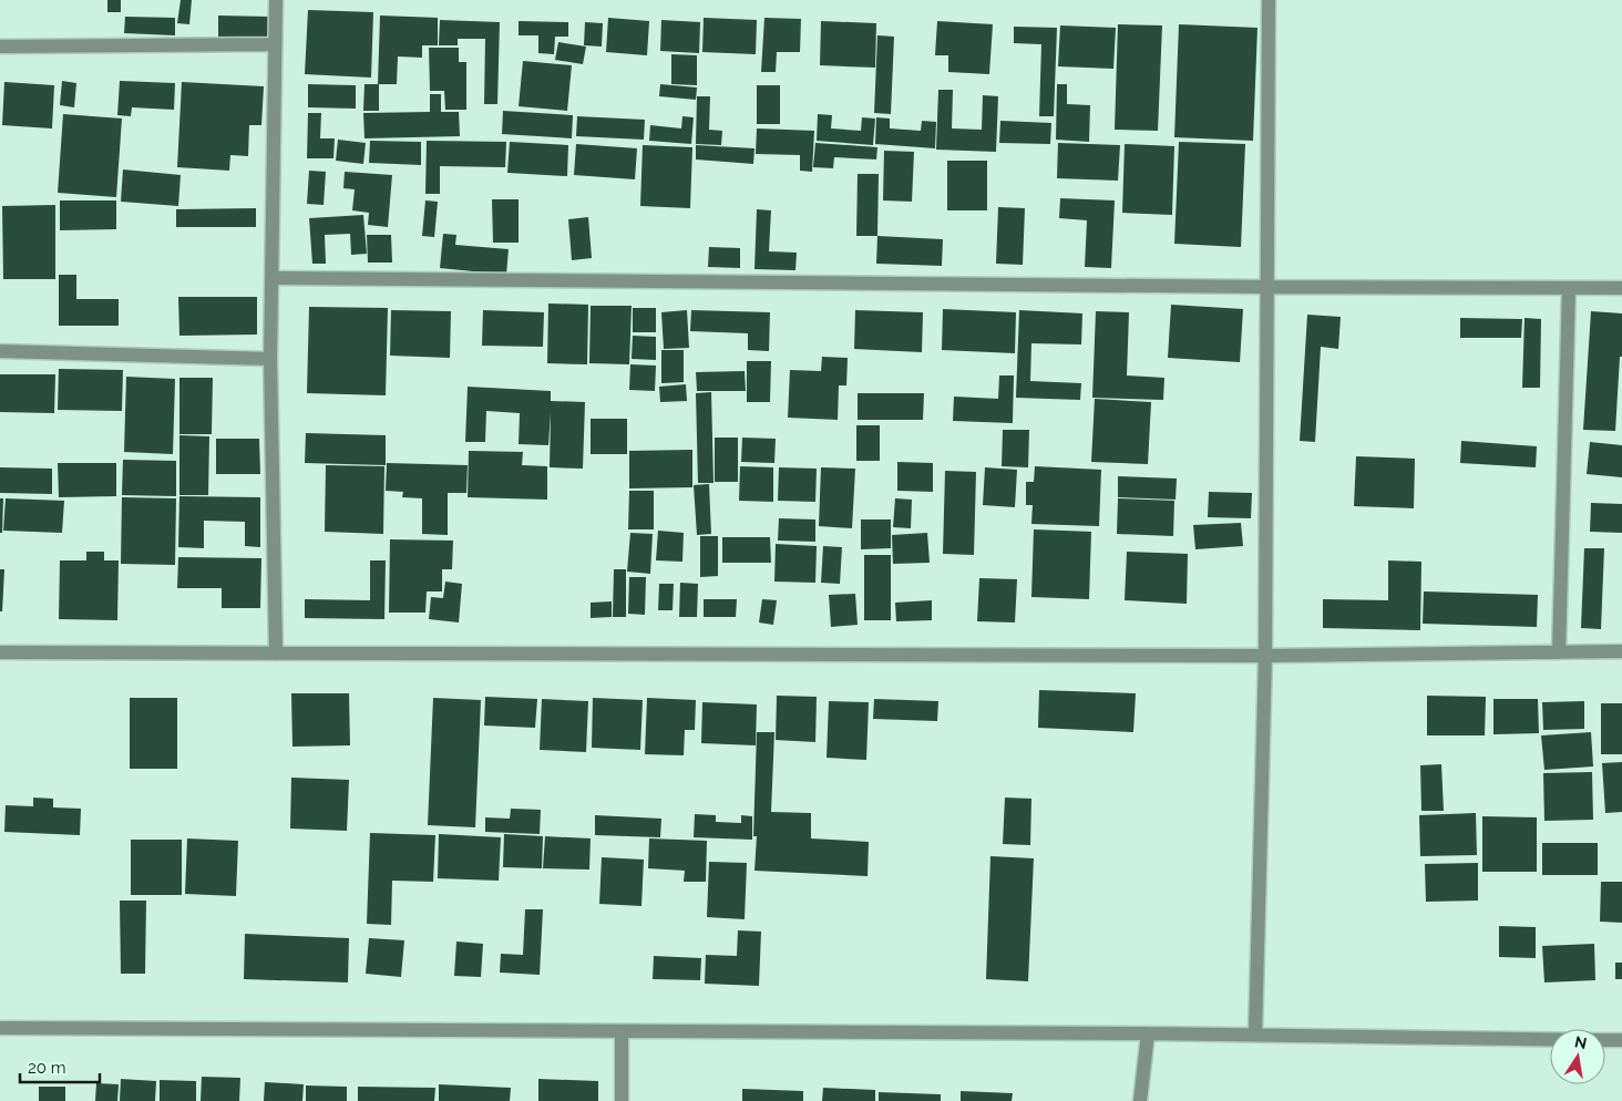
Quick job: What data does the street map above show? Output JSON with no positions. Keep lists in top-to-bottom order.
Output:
{
  "scale_bar": "20 m",
  "north": "top"
}
